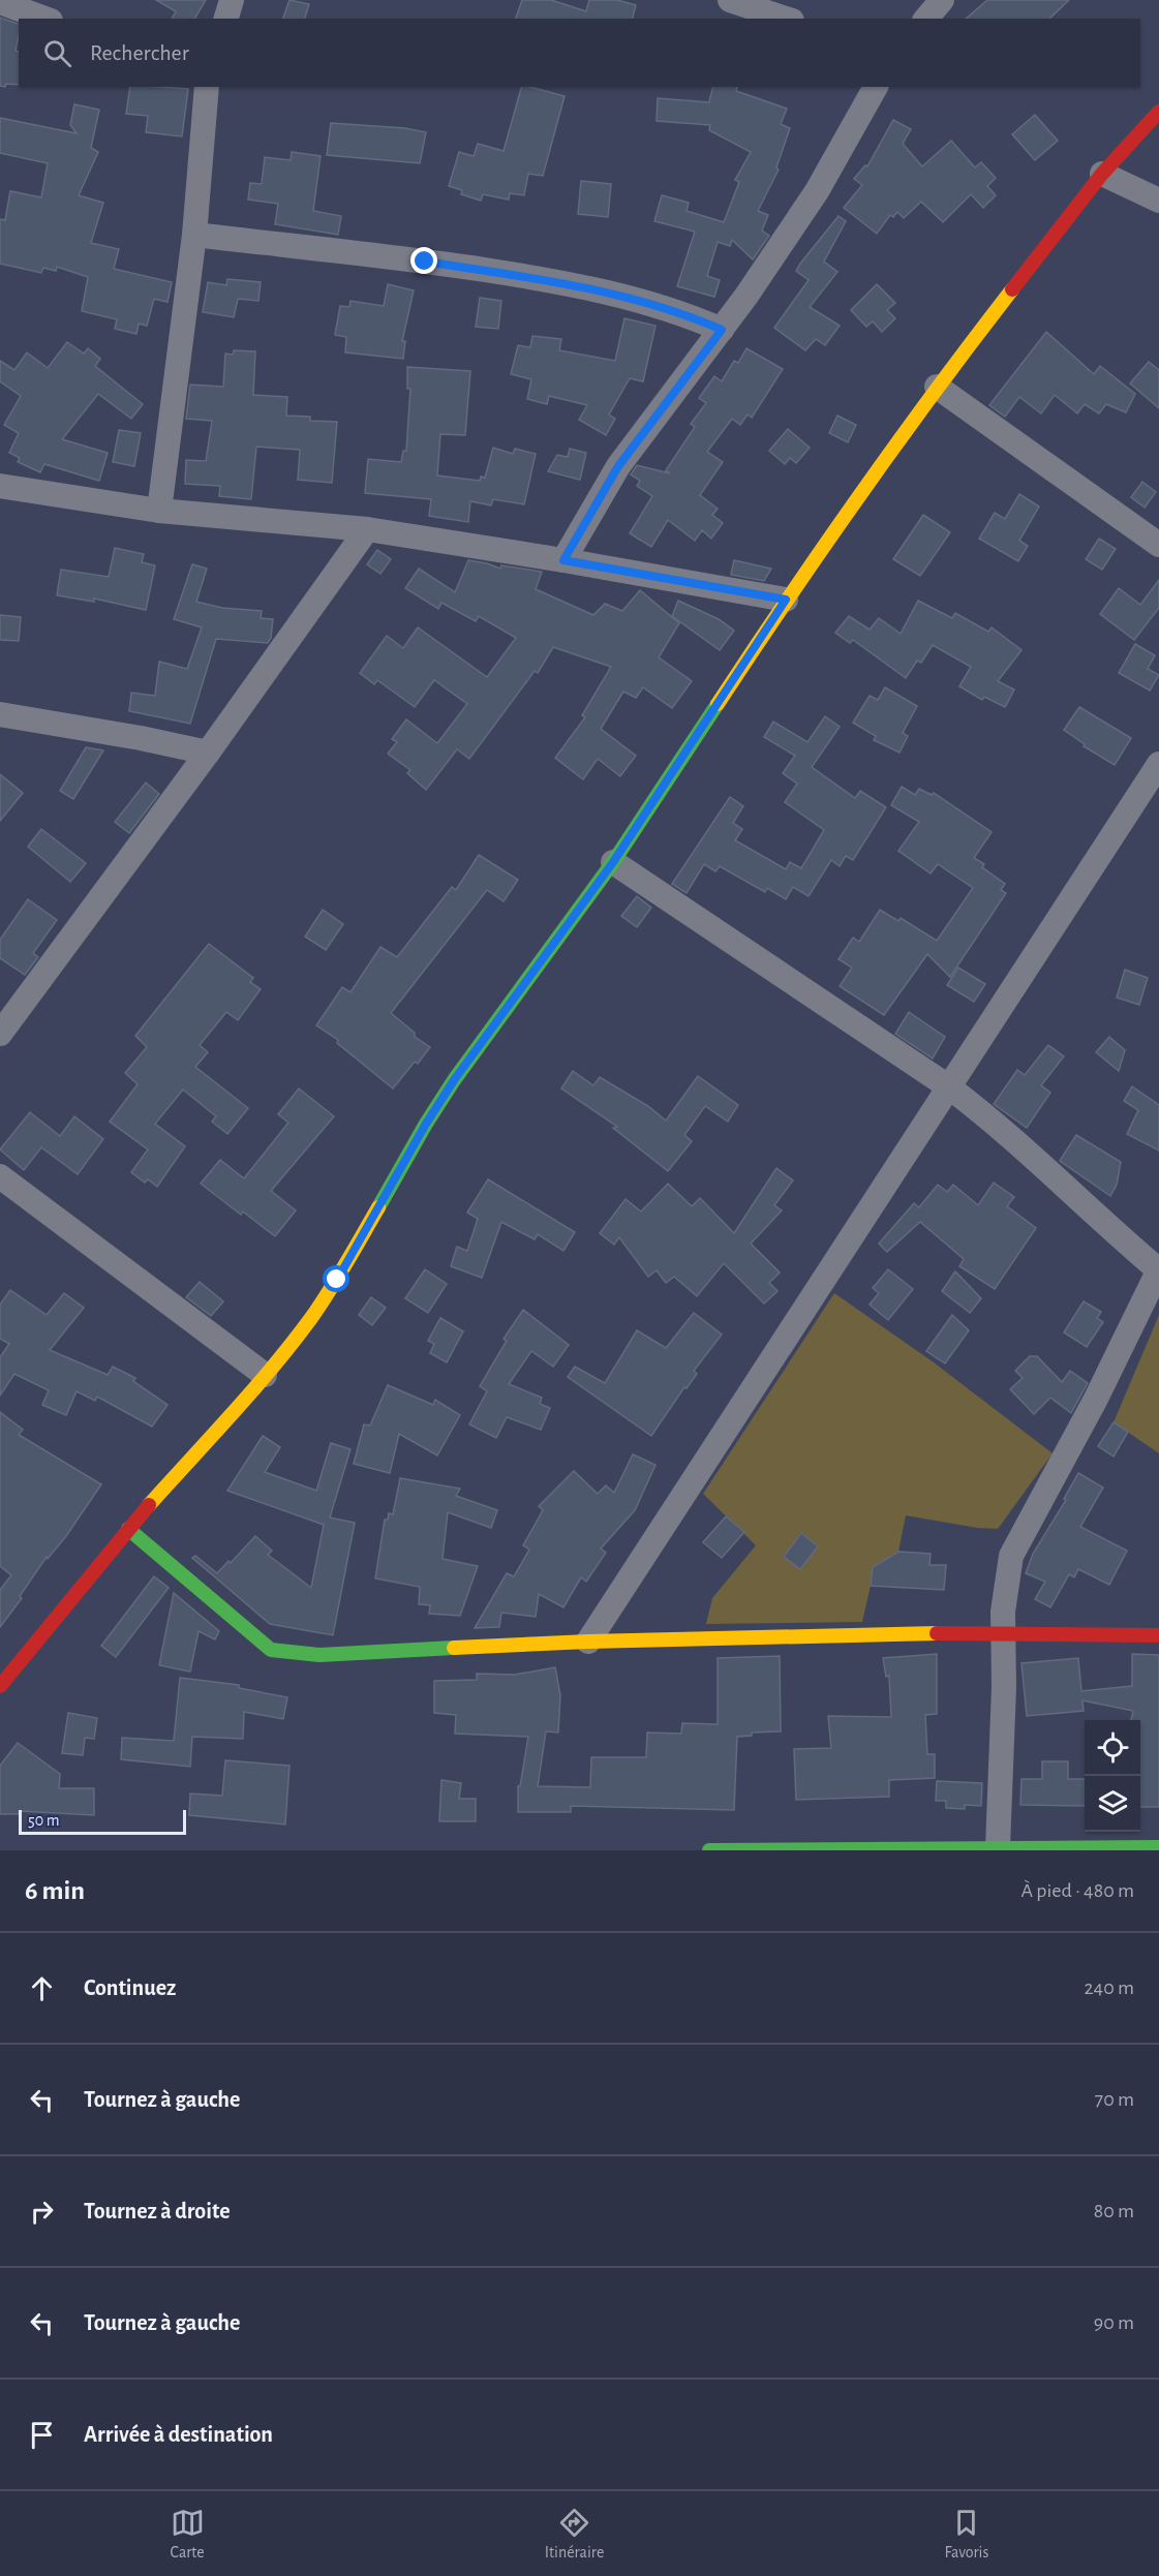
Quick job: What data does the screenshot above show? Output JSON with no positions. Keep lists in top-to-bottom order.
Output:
{
  "scale_bar": "50 m",
  "page": {
    "search": "Rechercher",
    "scale": "50 m",
    "heading": ["6 min", "À pied · 480 m"],
    "list": [
      ["Continuez", "240 m"],
      ["Tournez à gauche", "70 m"],
      ["Tournez à droite", "80 m"],
      ["Tournez à gauche", "90 m"],
      "Arrivée à destination"
    ],
    "nav": ["Carte", "Itinéraire", "Favoris"]
  }
}
